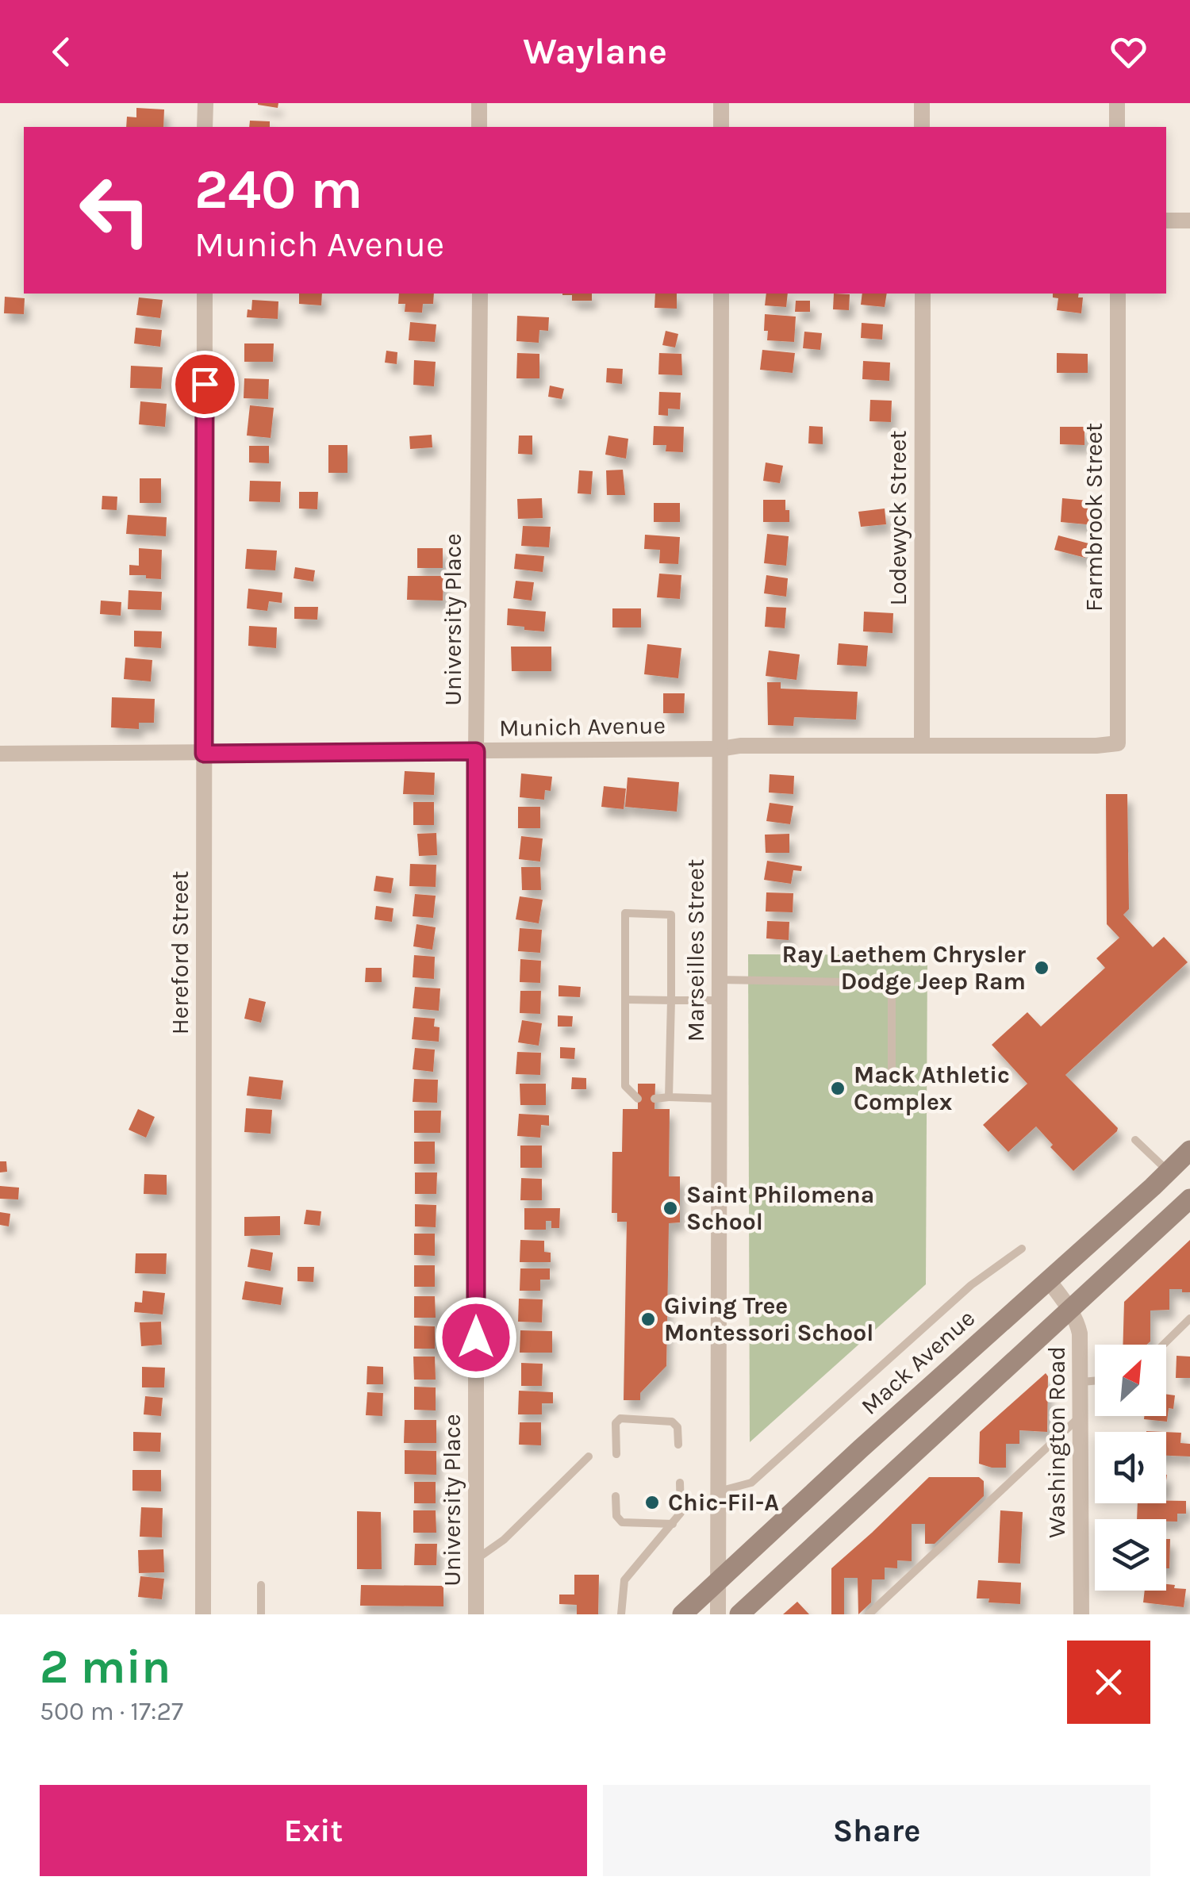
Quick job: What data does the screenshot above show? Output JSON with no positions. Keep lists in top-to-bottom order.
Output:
{
  "streets": {
    "main road": ["Mack Avenue"],
    "street": [
      "Farmbrook Street",
      "Lodewyck Street",
      "University Place",
      "Munich Avenue",
      "Marseilles Street",
      "Hereford Street",
      "Washington Road"
    ]
  },
  "crossings": [
    ["Farmbrook Street", "Munich Avenue"],
    ["Lodewyck Street", "Munich Avenue"],
    ["University Place", "Munich Avenue"],
    ["Munich Avenue", "Marseilles Street"],
    ["Munich Avenue", "Hereford Street"],
    ["Marseilles Street", "Mack Avenue"],
    ["Mack Avenue", "Washington Road"]
  ],
  "places": [
    "Ray Laethem Chrysler Dodge Jeep Ram",
    "Mack Athletic Complex",
    "Saint Philomena School",
    "Giving Tree Montessori School",
    "Chic-Fil-A"
  ],
  "north": "top right",
  "page": {
    "header": "Waylane",
    "turn": ["240 m", "Munich Avenue"],
    "heading": ["2 min", "500 m · 17:27"],
    "buttons": ["Exit", "Share"]
  }
}
